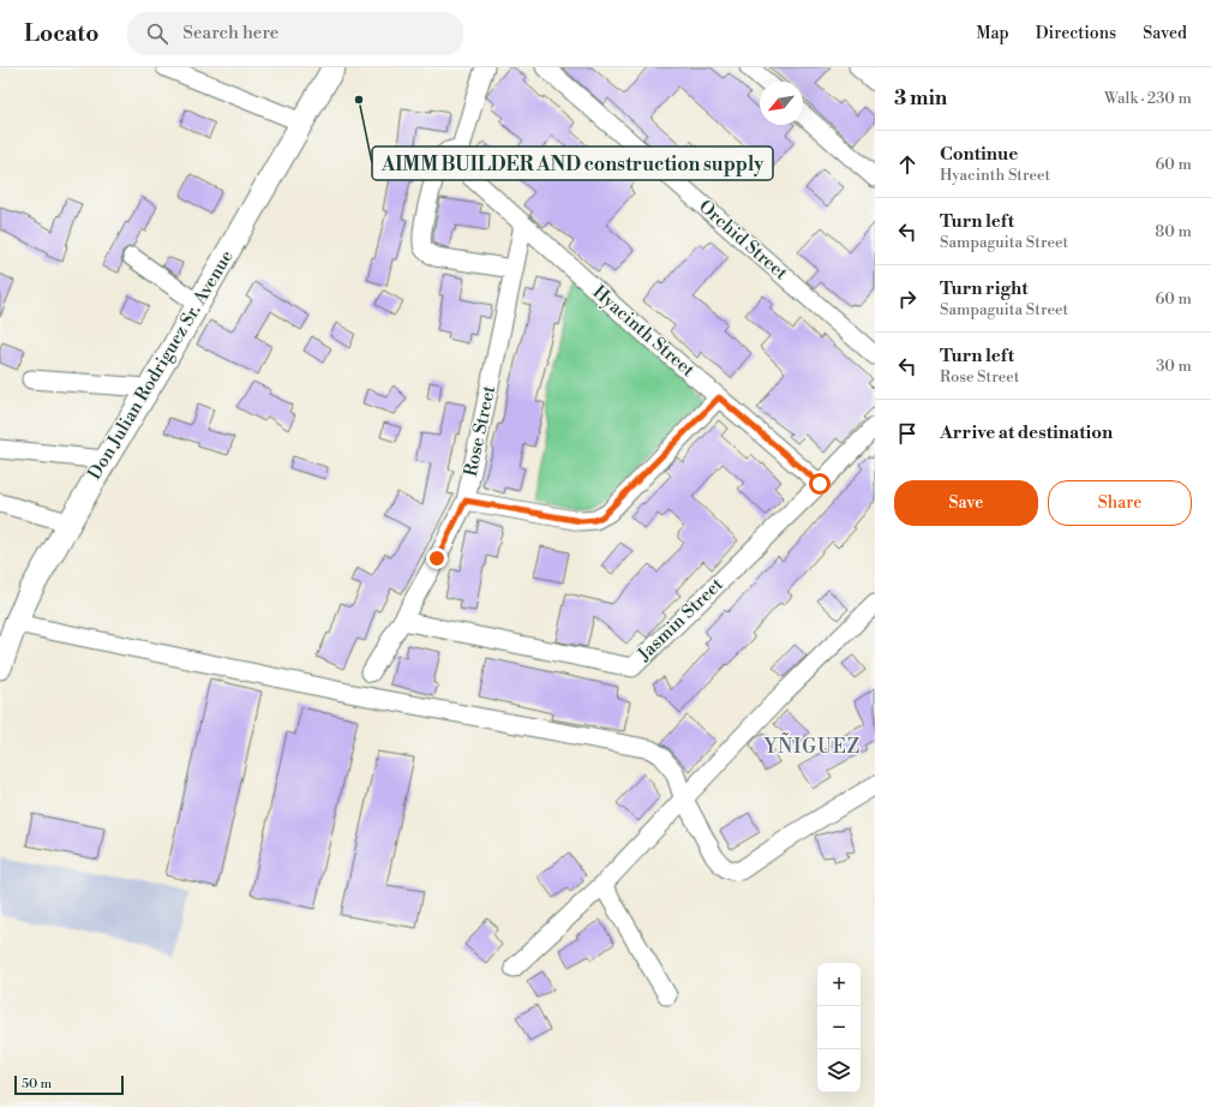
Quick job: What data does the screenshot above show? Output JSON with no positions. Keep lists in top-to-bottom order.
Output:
{
  "streets": {
    "main road": ["Don Julian Rodriguez Sr. Avenue"],
    "street": [
      "Orchid Street",
      "Hyacinth Street",
      "Rose Street",
      "Jasmin Street"
    ]
  },
  "crossings": [
    ["Hyacinth Street", "Rose Street"],
    ["Hyacinth Street", "Jasmin Street"],
    ["Rose Street", "Jasmin Street"]
  ],
  "districts": ["YÑIGUEZ"],
  "places": ["AIMM BUILDER AND construction supply"],
  "scale_bar": "50 m",
  "north": "bottom left",
  "page": {
    "header": "Locato",
    "search": "Search here",
    "nav": ["Map", "Directions", "Saved"],
    "heading": ["3 min", "Walk · 230 m"],
    "list": [
      ["Continue", "Hyacinth Street", "60 m"],
      ["Turn left", "Sampaguita Street", "80 m"],
      ["Turn right", "Sampaguita Street", "60 m"],
      ["Turn left", "Rose Street", "30 m"],
      "Arrive at destination"
    ],
    "buttons": ["Save", "Share"],
    "map_buttons": ["+", "−"],
    "scale": "50 m"
  }
}
